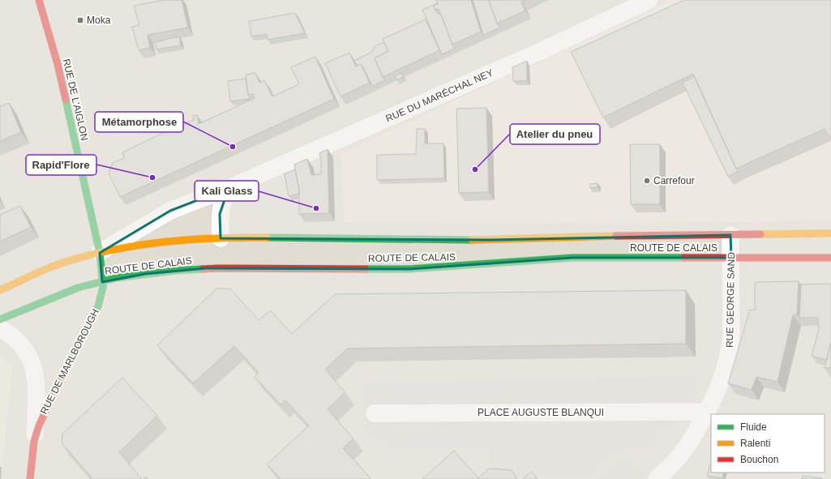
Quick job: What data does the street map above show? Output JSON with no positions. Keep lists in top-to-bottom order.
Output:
{
  "streets": {
    "main road": ["RUE DE L'AIGLON", "ROUTE DE CALAIS", "RUE DE MARLBOROUGH"],
    "street": ["RUE DU MARÉCHAL NEY", "RUE GEORGE SAND", "PLACE AUGUSTE BLANQUI"]
  },
  "crossings": [
    ["RUE DU MARÉCHAL NEY", "RUE DE L'AIGLON"],
    ["RUE DU MARÉCHAL NEY", "ROUTE DE CALAIS"],
    ["RUE DE L'AIGLON", "ROUTE DE CALAIS"],
    ["RUE DE L'AIGLON", "RUE DE MARLBOROUGH"],
    ["ROUTE DE CALAIS", "RUE GEORGE SAND"],
    ["ROUTE DE CALAIS", "RUE DE MARLBOROUGH"],
    ["RUE GEORGE SAND", "PLACE AUGUSTE BLANQUI"]
  ],
  "places": {
    "transit": ["Moka"],
    "other": [
      "Métamorphose",
      "Atelier du pneu",
      "Rapid'Flore",
      "Carrefour",
      "Kali Glass"
    ]
  },
  "legend": ["Fluide", "Ralenti", "Bouchon"]
}
